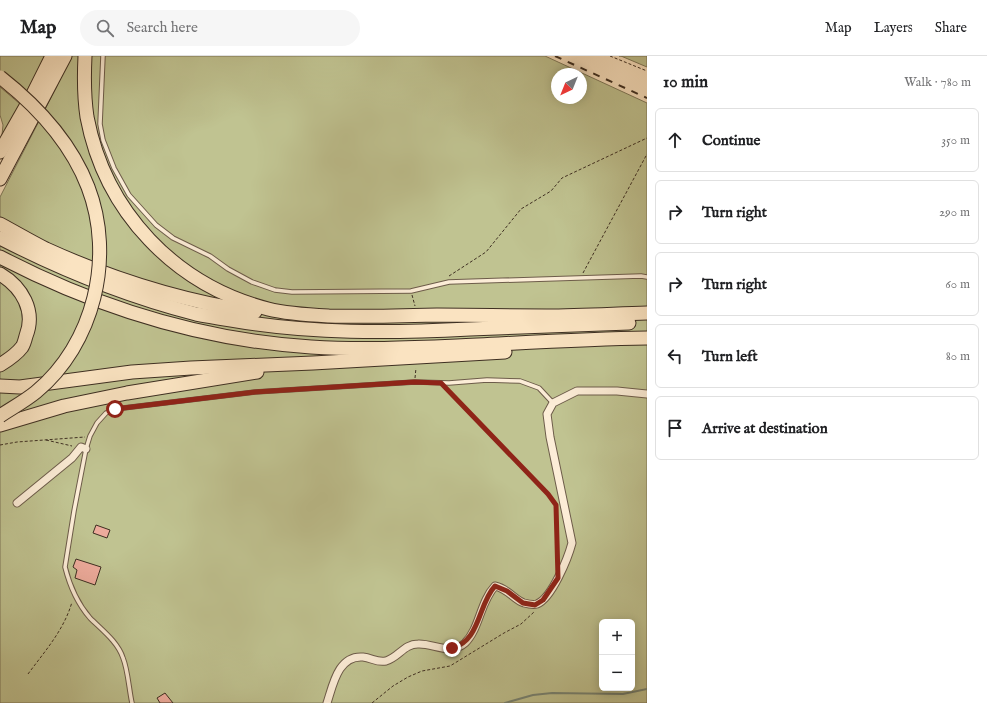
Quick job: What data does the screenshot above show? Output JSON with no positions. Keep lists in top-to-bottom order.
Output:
{
  "north": "bottom left",
  "page": {
    "header": "Map",
    "search": "Search here",
    "nav": ["Map", "Layers", "Share"],
    "heading": ["10 min", "Walk · 780 m"],
    "list": [
      ["Continue", "350 m"],
      ["Turn right", "290 m"],
      ["Turn right", "60 m"],
      ["Turn left", "80 m"],
      "Arrive at destination"
    ],
    "map_buttons": ["+", "−"]
  }
}
